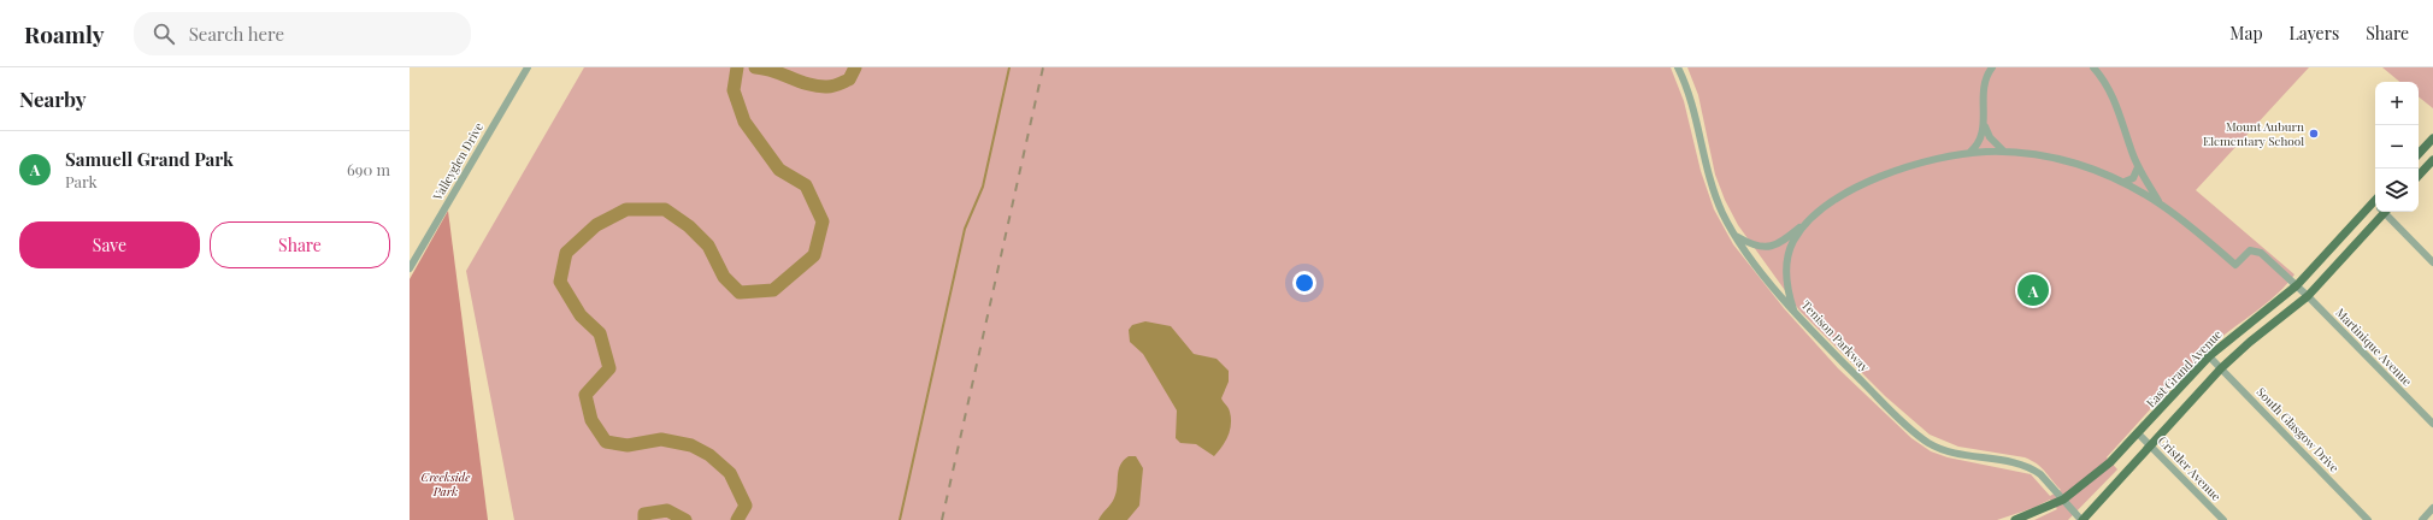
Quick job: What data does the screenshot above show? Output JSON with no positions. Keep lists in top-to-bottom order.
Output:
{
  "streets": {
    "main road": ["East Grand Avenue"],
    "street": [
      "Valleyglen Drive",
      "Tenison Parkway",
      "Martinique Avenue",
      "South Glasgow Drive",
      "Cristler Avenue"
    ]
  },
  "crossings": [
    ["Tenison Parkway", "East Grand Avenue"],
    ["Martinique Avenue", "East Grand Avenue"],
    ["East Grand Avenue", "South Glasgow Drive"],
    ["East Grand Avenue", "Cristler Avenue"]
  ],
  "parks": ["Creekside Park"],
  "places": ["Mount Auburn Elementary School"],
  "page": {
    "header": "Roamly",
    "search": "Search here",
    "nav": ["Map", "Layers", "Share"],
    "heading": "Nearby",
    "map_buttons": ["+", "−"],
    "list": [
      {
        "mark": "A",
        "name": "Samuell Grand Park",
        "note": "Park",
        "value": "690 m"
      }
    ],
    "buttons": ["Save", "Share"],
    "pins": "A"
  }
}
